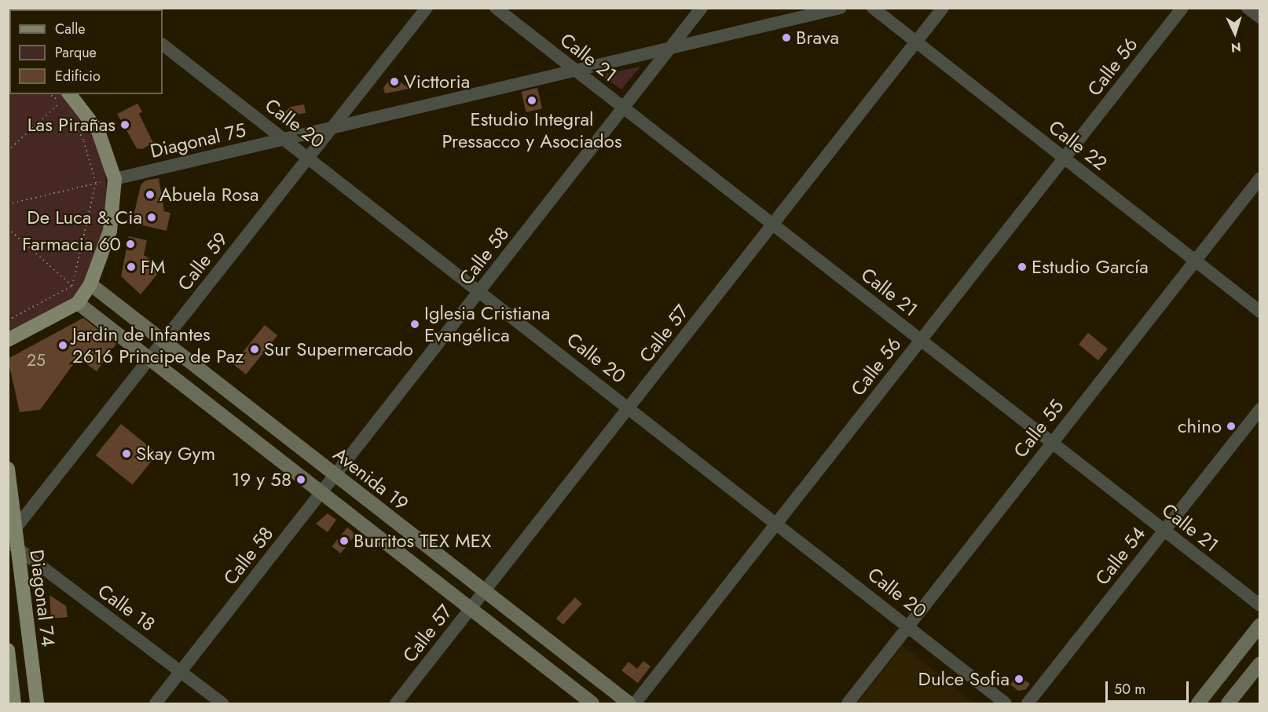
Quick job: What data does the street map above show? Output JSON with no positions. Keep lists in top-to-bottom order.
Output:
{
  "streets": {
    "main road": ["Avenida 19", "Diagonal 74"],
    "street": [
      "Calle 21",
      "Calle 56",
      "Calle 20",
      "Diagonal 75",
      "Calle 22",
      "Calle 58",
      "Calle 59",
      "Calle 57",
      "Calle 55",
      "Calle 54",
      "Calle 18"
    ]
  },
  "crossings": [
    ["Calle 21", "Calle 56"],
    ["Calle 21", "Diagonal 75"],
    ["Calle 21", "Calle 58"],
    ["Calle 21", "Calle 57"],
    ["Calle 21", "Calle 55"],
    ["Calle 21", "Calle 54"],
    ["Calle 56", "Calle 20"],
    ["Calle 56", "Calle 22"],
    ["Calle 20", "Diagonal 75"],
    ["Calle 20", "Calle 58"],
    ["Calle 20", "Calle 59"],
    ["Calle 20", "Calle 57"],
    ["Calle 20", "Calle 55"],
    ["Diagonal 75", "Calle 58"],
    ["Diagonal 75", "Calle 59"],
    ["Calle 22", "Calle 57"],
    ["Calle 22", "Calle 55"],
    ["Calle 58", "Avenida 19"],
    ["Calle 58", "Calle 18"],
    ["Calle 59", "Avenida 19"],
    ["Calle 59", "Diagonal 74"],
    ["Calle 59", "Calle 18"],
    ["Calle 57", "Avenida 19"],
    ["Diagonal 74", "Calle 18"]
  ],
  "places": [
    "Brava",
    "Victtoria",
    "Estudio Integral Pressacco y Asociados",
    "Las Pirañas",
    "Abuela Rosa",
    "De Luca & Cia",
    "Farmacia 60",
    "FM",
    "Estudio García",
    "Iglesia Cristiana Evangélica",
    "Jardin de Infantes 2616 Principe de Paz",
    "Sur Supermercado",
    "chino",
    "Skay Gym",
    "19 y 58",
    "Burritos TEX MEX",
    "Dulce Sofia"
  ],
  "house_numbers": ["25"],
  "legend": ["Calle", "Parque", "Edificio"],
  "scale_bar": "50 m",
  "north": "bottom"
}
